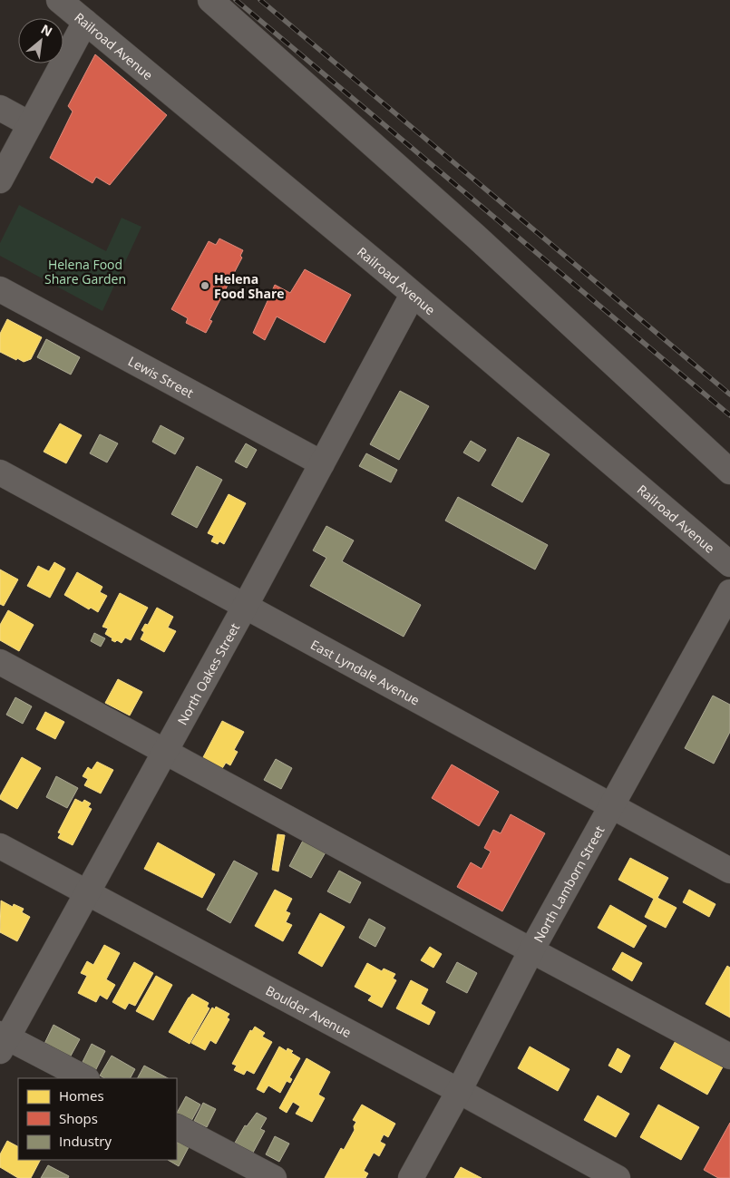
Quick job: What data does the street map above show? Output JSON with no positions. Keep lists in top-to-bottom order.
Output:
{
  "streets": {
    "street": [
      "Railroad Avenue",
      "Lewis Street",
      "East Lyndale Avenue",
      "North Oakes Street",
      "North Lamborn Street",
      "Boulder Avenue"
    ]
  },
  "crossings": [
    ["Railroad Avenue", "North Oakes Street"],
    ["Lewis Street", "North Oakes Street"],
    ["East Lyndale Avenue", "North Oakes Street"],
    ["East Lyndale Avenue", "North Lamborn Street"],
    ["North Oakes Street", "Boulder Avenue"],
    ["North Lamborn Street", "Boulder Avenue"]
  ],
  "parks": ["Helena Food Share Garden"],
  "places": ["Helena Food Share"],
  "legend": ["Homes", "Shops", "Industry"],
  "north": "top right"
}
